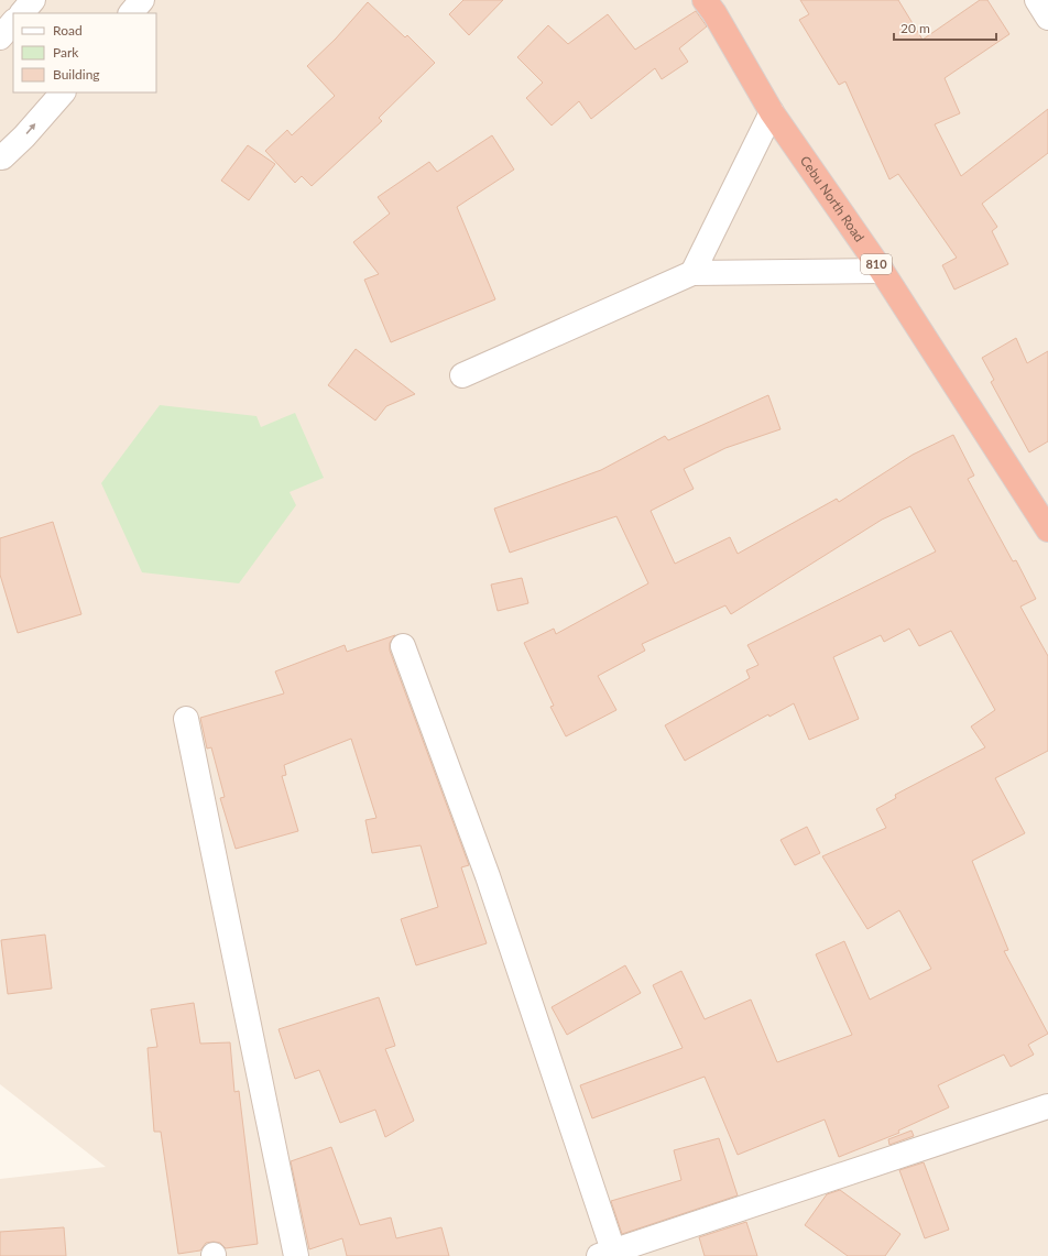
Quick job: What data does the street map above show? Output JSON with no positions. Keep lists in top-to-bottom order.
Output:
{
  "streets": {
    "highway": ["Cebu North Road", "810"]
  },
  "legend": ["Road", "Park", "Building"],
  "scale_bar": "20 m"
}
